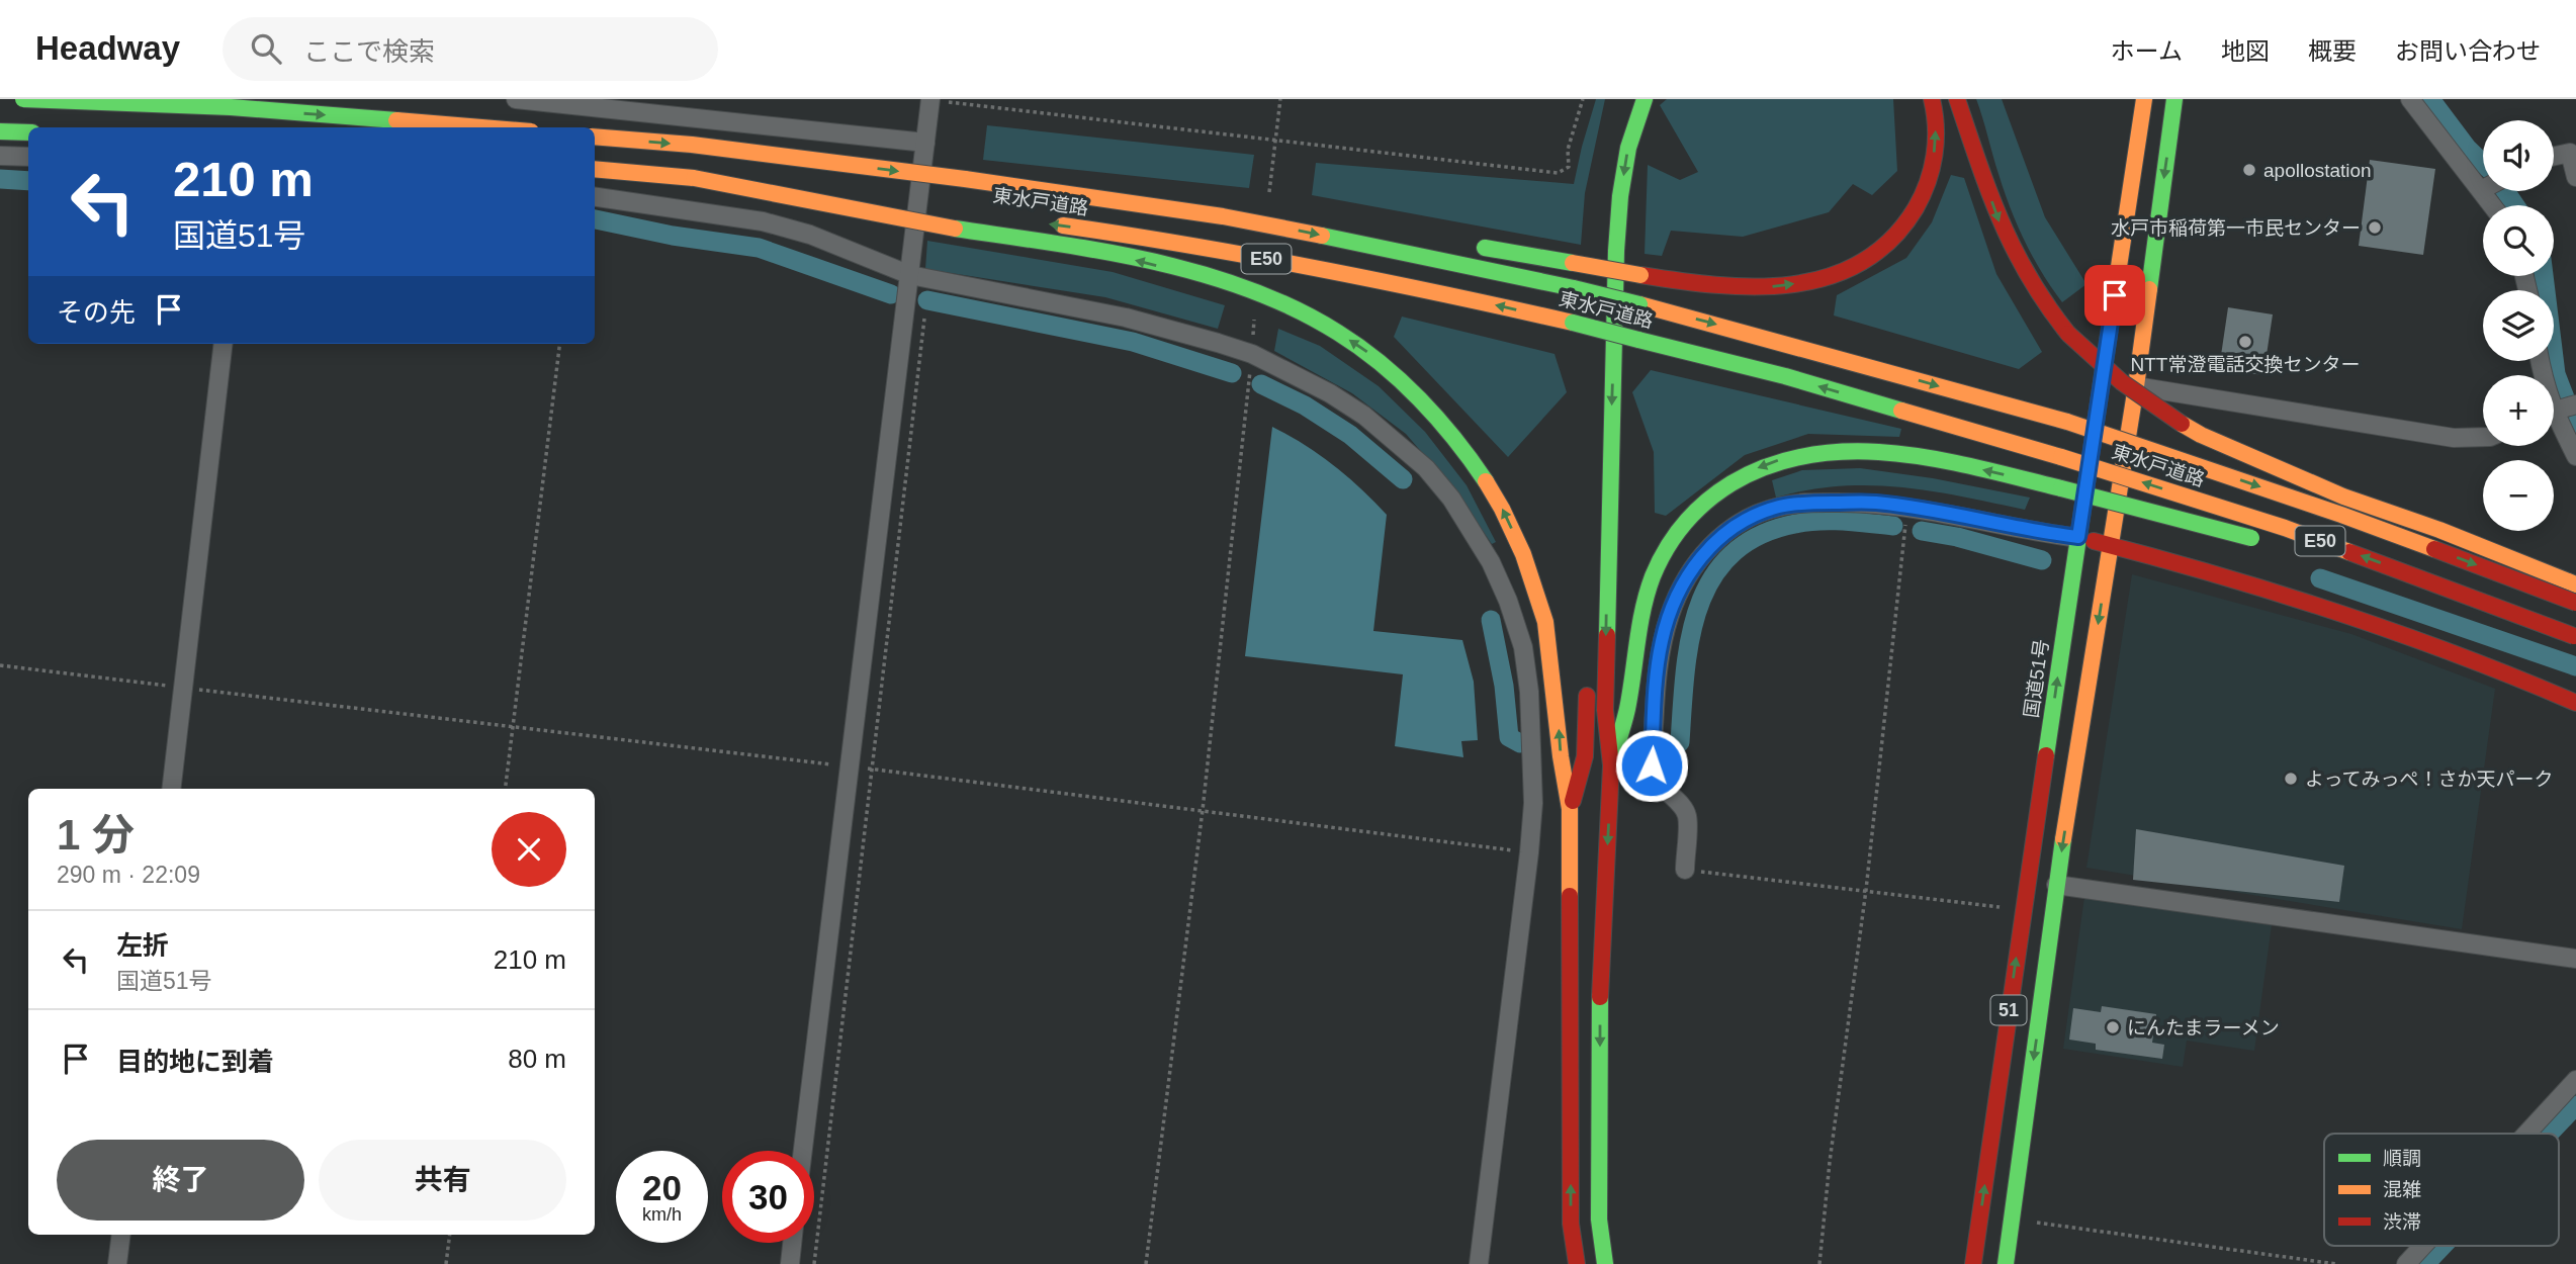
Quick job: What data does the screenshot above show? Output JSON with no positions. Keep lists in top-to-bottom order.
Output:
{
  "streets": {
    "main road": [
      "東水戸道路",
      "E50",
      "国道51号",
      "51"
    ]
  },
  "places": [
    "apollostation",
    "水戸市稲荷第一市民センター",
    "NTT常澄電話交換センター",
    "よってみっぺ！さか天パーク",
    "にんたまラーメン"
  ],
  "legend": ["順調", "混雑", "渋滞"],
  "page": {
    "header": "Headway",
    "search": "ここで検索",
    "nav": [
      "ホーム",
      "地図",
      "概要",
      "お問い合わせ"
    ],
    "map_buttons": ["+", "−"],
    "turn": ["210 m", "国道51号"],
    "then": "その先",
    "heading": ["1 分", "290 m · 22:09"],
    "list": [
      {
        "name": "左折",
        "note": "国道51号",
        "value": "210 m"
      },
      {
        "name": "目的地に到着",
        "value": "80 m"
      }
    ],
    "buttons": ["終了", "共有"],
    "speed": "20 km/h",
    "limit": "30"
  }
}
